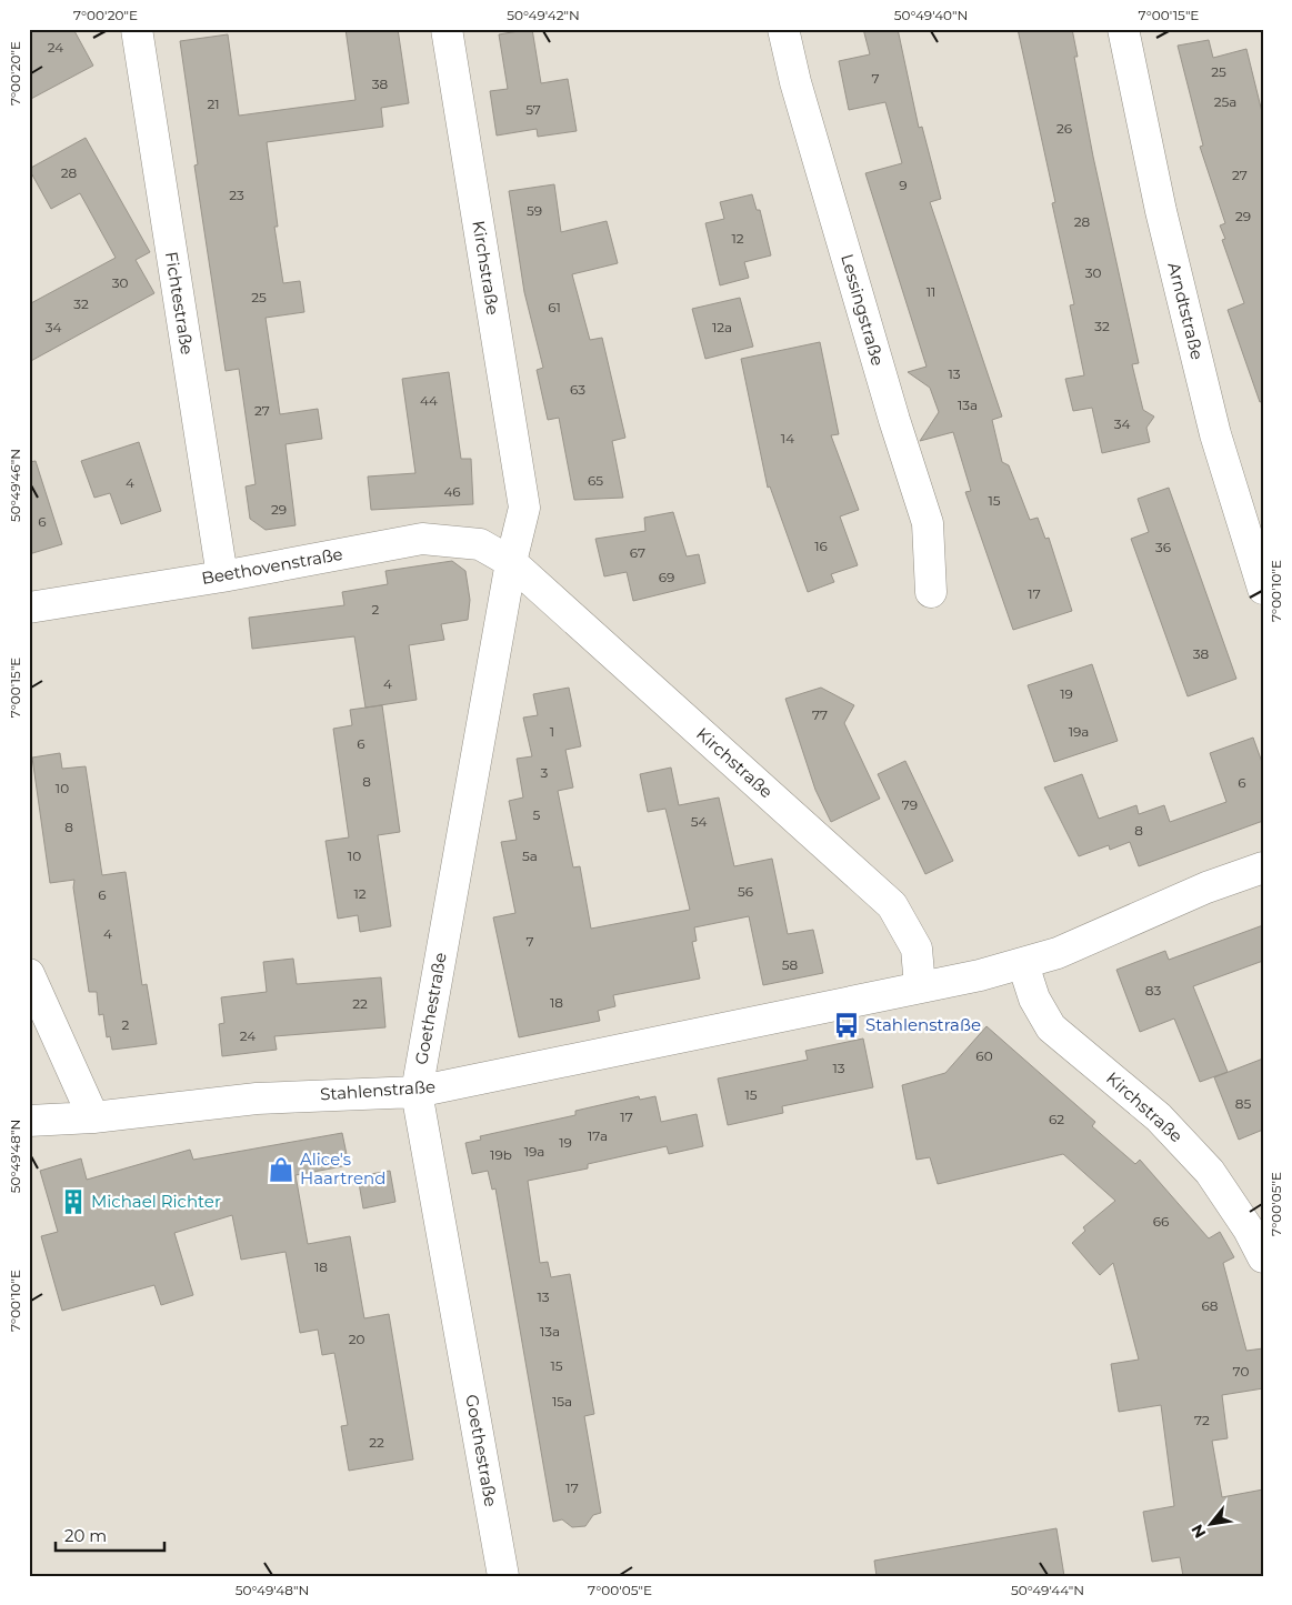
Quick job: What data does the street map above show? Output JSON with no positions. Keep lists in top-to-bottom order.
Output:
{
  "streets": {
    "street": [
      "Kirchstraße",
      "Fichtestraße",
      "Lessingstraße",
      "Arndtstraße",
      "Beethovenstraße",
      "Goethestraße",
      "Stahlenstraße"
    ]
  },
  "crossings": [
    ["Kirchstraße", "Beethovenstraße"],
    ["Kirchstraße", "Goethestraße"],
    ["Kirchstraße", "Stahlenstraße"],
    ["Fichtestraße", "Beethovenstraße"],
    ["Beethovenstraße", "Goethestraße"],
    ["Goethestraße", "Stahlenstraße"]
  ],
  "places": {
    "bus stop": ["Stahlenstraße"],
    "shop": ["Alice's Haartrend"],
    "building": ["Michael Richter"]
  },
  "house_numbers": [
    "24",
    "25",
    "7",
    "38",
    "25a",
    "21",
    "57",
    "26",
    "28",
    "27",
    "9",
    "23",
    "59",
    "29",
    "28",
    "12",
    "30",
    "30",
    "11",
    "25",
    "32",
    "61",
    "32",
    "34",
    "12a",
    "13",
    "63",
    "44",
    "13a",
    "27",
    "34",
    "14",
    "65",
    "4",
    "46",
    "15",
    "29",
    "6",
    "16",
    "36",
    "67",
    "69",
    "17",
    "2",
    "38",
    "4",
    "19",
    "77",
    "1",
    "19a",
    "6",
    "3",
    "8",
    "6",
    "10",
    "79",
    "5",
    "54",
    "8",
    "8",
    "10",
    "5a",
    "56",
    "12",
    "6",
    "4",
    "7",
    "58",
    "83",
    "18",
    "22",
    "2",
    "24",
    "60",
    "13",
    "15",
    "85",
    "17",
    "62",
    "17a",
    "19",
    "19a",
    "19b",
    "66",
    "18",
    "13",
    "68",
    "13a",
    "20",
    "15",
    "70",
    "15a",
    "72",
    "22",
    "17"
  ],
  "scale_bar": "20 m",
  "north": "bottom left",
  "coordinates": [
    "7°00'20\"E",
    "50°49'42\"N",
    "50°49'40\"N",
    "7°00'15\"E",
    "50°49'46\"N",
    "7°00'10\"E",
    "50°49'48\"N",
    "7°00'05\"E",
    "50°49'44\"N"
  ]
}
